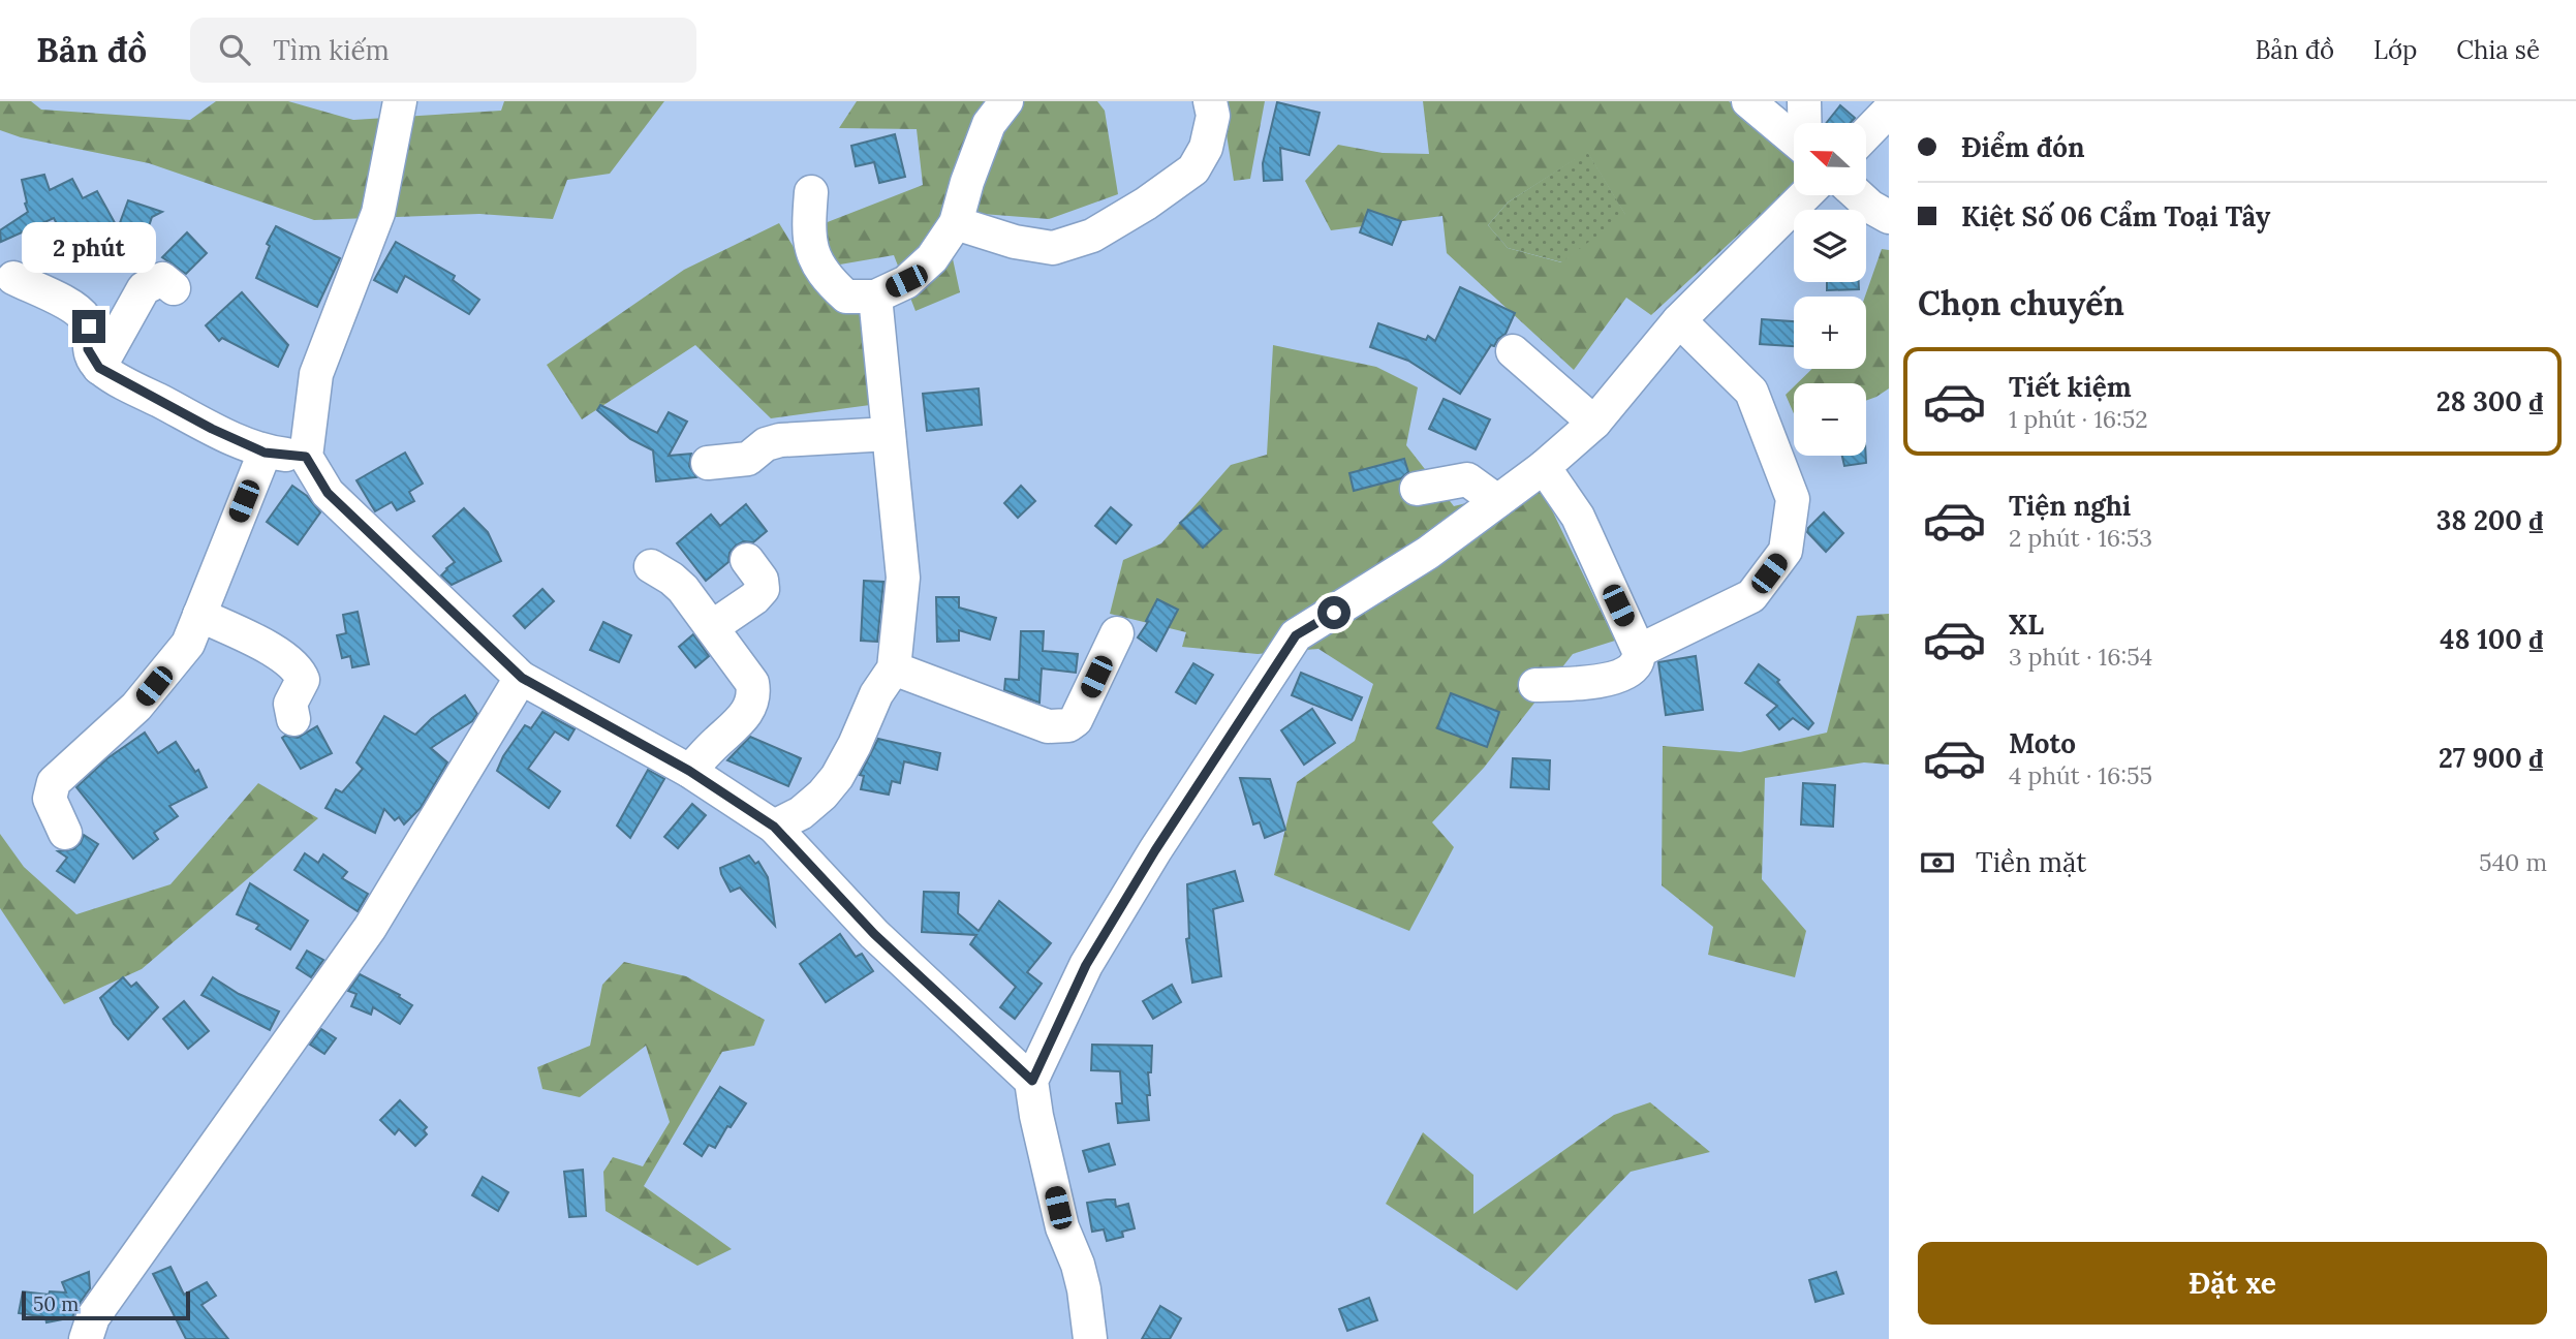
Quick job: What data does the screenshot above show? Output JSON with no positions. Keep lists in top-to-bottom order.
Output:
{
  "scale_bar": "50 m",
  "north": "left",
  "page": {
    "header": "Bản đồ",
    "search": "Tìm kiếm",
    "nav": ["Bản đồ", "Lớp", "Chia sẻ"],
    "banner": ["Điểm đón", "Kiệt Số 06 Cẩm Toại Tây"],
    "map_buttons": ["+", "−"],
    "bubble": "2 phút",
    "heading": "Chọn chuyến",
    "list": [
      {
        "name": "Tiết kiệm",
        "note": "1 phút · 16:52",
        "value": "28 300 ₫"
      },
      {
        "name": "Tiện nghi",
        "note": "2 phút · 16:53",
        "value": "38 200 ₫"
      },
      {
        "name": "XL",
        "note": "3 phút · 16:54",
        "value": "48 100 ₫"
      },
      {
        "name": "Moto",
        "note": "4 phút · 16:55",
        "value": "27 900 ₫"
      }
    ],
    "pay": ["Tiền mặt", "540 m"],
    "buttons": "Đặt xe",
    "scale": "50 m"
  }
}
